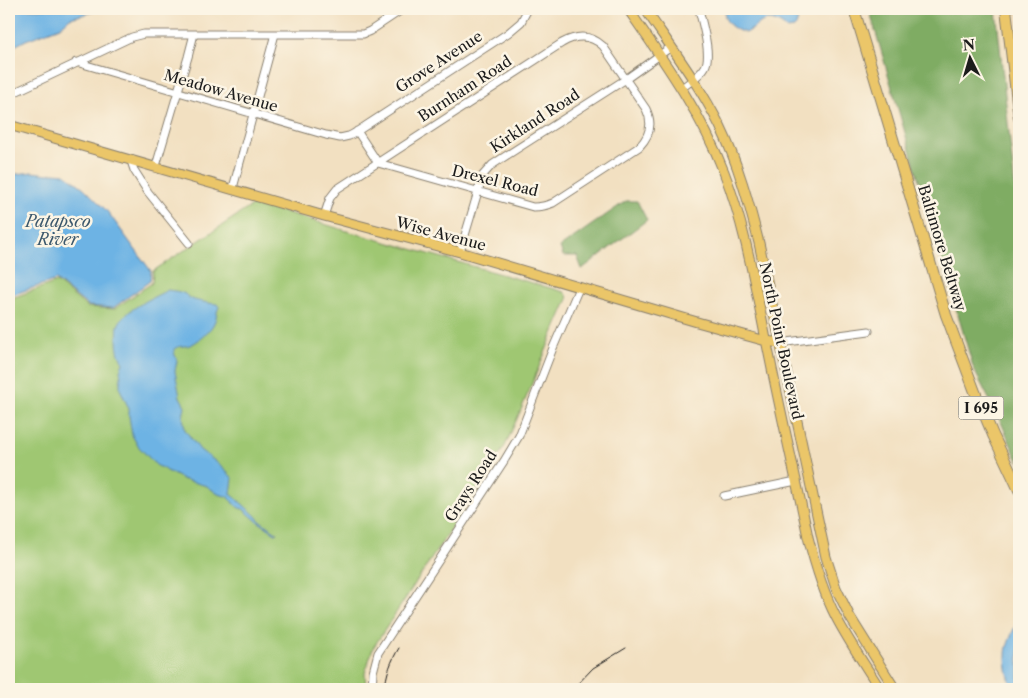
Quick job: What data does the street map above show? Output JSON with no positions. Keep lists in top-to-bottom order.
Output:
{
  "streets": {
    "highway": ["Baltimore Beltway", "I 695"],
    "main road": ["Wise Avenue", "North Point Boulevard"],
    "street": [
      "Grove Avenue",
      "Burnham Road",
      "Meadow Avenue",
      "Kirkland Road",
      "Drexel Road",
      "Grays Road"
    ]
  },
  "crossings": [
    ["Grove Avenue", "Meadow Avenue"],
    ["Burnham Road", "Kirkland Road"],
    ["Burnham Road", "Drexel Road"],
    ["Burnham Road", "Wise Avenue"],
    ["Kirkland Road", "Drexel Road"],
    ["Kirkland Road", "Wise Avenue"],
    ["Kirkland Road", "North Point Boulevard"],
    ["Wise Avenue", "North Point Boulevard"],
    ["Wise Avenue", "Grays Road"]
  ],
  "water": ["Patapsco River"],
  "north": "top"
}
